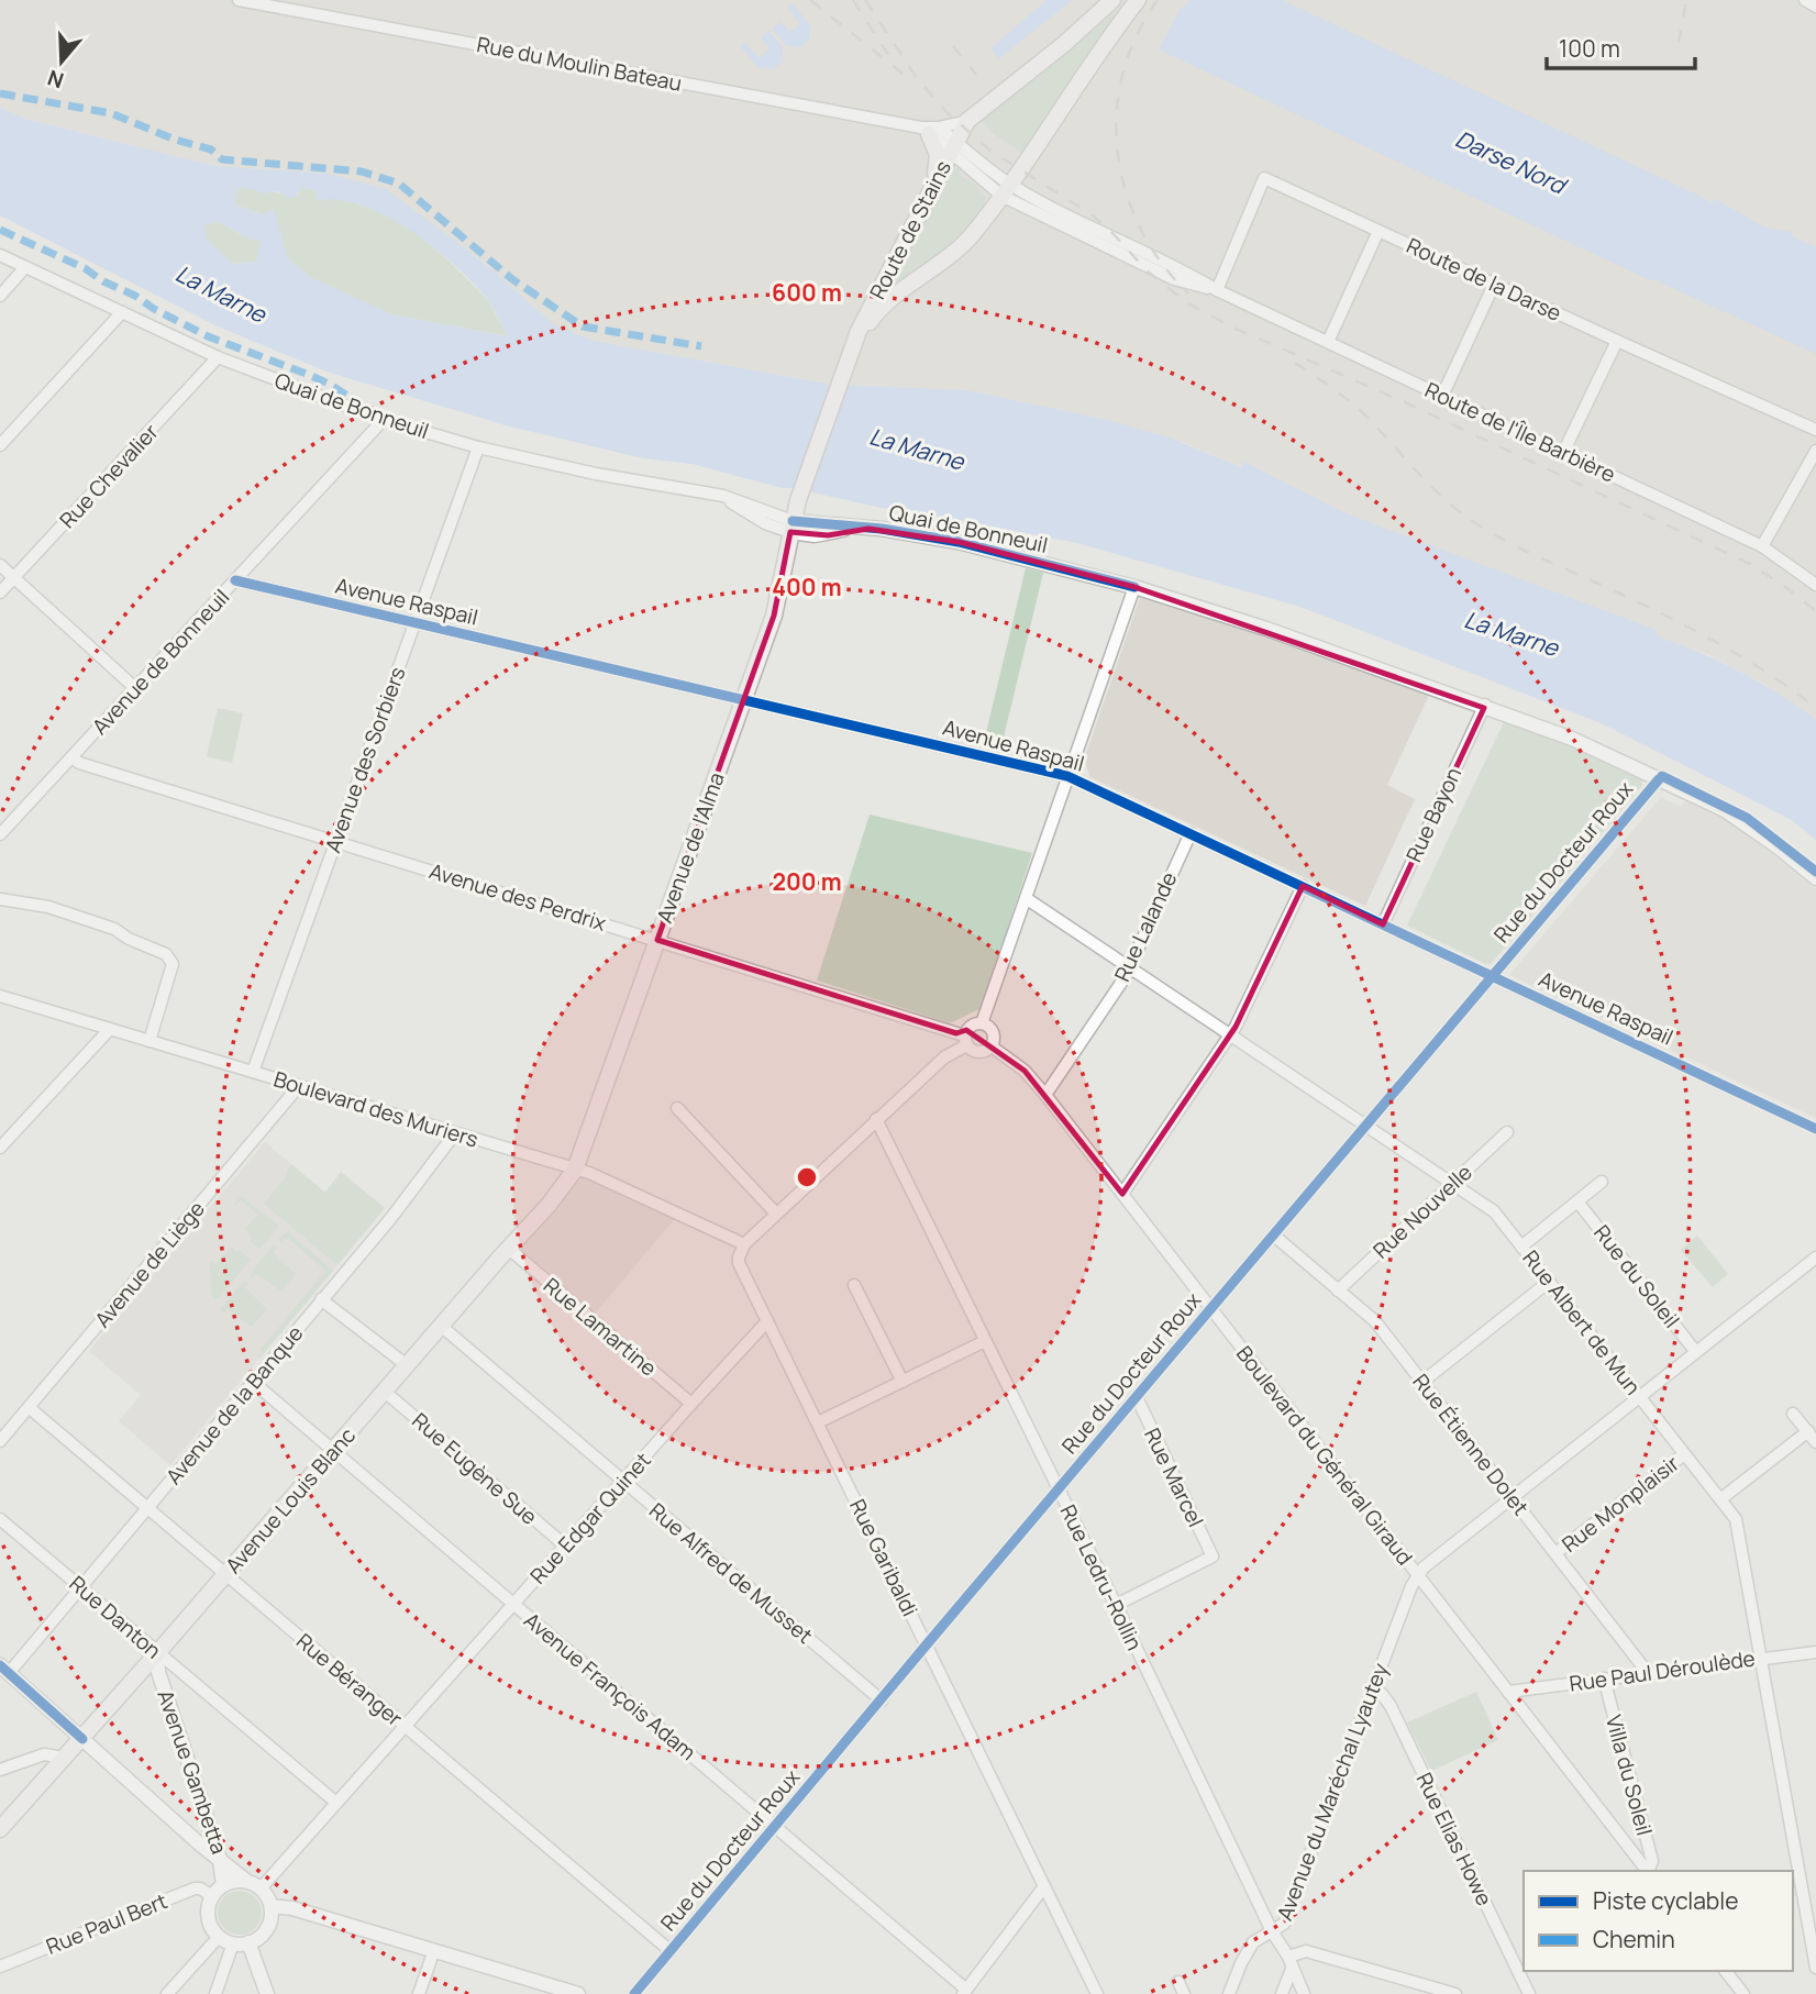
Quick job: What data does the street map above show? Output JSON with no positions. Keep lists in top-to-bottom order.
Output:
{
  "streets": {
    "main road": ["Route de Stains", "Avenue de l'Alma", "Avenue Louis Blanc"],
    "street": [
      "Rue du Moulin Bateau",
      "Route de la Darse",
      "Quai de Bonneuil",
      "Route de l'Île Barbière",
      "Rue Chevalier",
      "Avenue Raspail",
      "Avenue de Bonneuil",
      "Avenue des Sorbiers",
      "Rue Bayon",
      "Rue du Docteur Roux",
      "Avenue des Perdrix",
      "Rue Lalande",
      "Boulevard des Muriers",
      "Rue Nouvelle",
      "Avenue de Liège",
      "Rue du Soleil",
      "Rue Albert de Mun",
      "Rue Lamartine",
      "Avenue de la Banque",
      "Rue Étienne Dolet",
      "Boulevard du Général Giraud",
      "Rue Eugène Sue",
      "Rue Marcel",
      "Rue Monplaisir",
      "Rue Edgar Quinet",
      "Rue Garibaldi",
      "Rue Alfred de Musset",
      "Rue Ledru-Rollin",
      "Rue Danton",
      "Rue Paul Déroulède",
      "Rue Béranger",
      "Avenue François Adam",
      "Avenue Gambetta",
      "Villa du Soleil",
      "Avenue du Maréchal Lyautey",
      "Rue Elias Howe",
      "Rue Paul Bert"
    ]
  },
  "crossings": [
    ["Rue du Moulin Bateau", "Route de l'Île Barbière"],
    ["Route de Stains", "Route de l'Île Barbière"],
    ["Route de Stains", "Avenue de l'Alma"],
    ["Route de la Darse", "Route de l'Île Barbière"],
    ["Quai de Bonneuil", "Rue Chevalier"],
    ["Quai de Bonneuil", "Avenue de Bonneuil"],
    ["Quai de Bonneuil", "Avenue des Sorbiers"],
    ["Quai de Bonneuil", "Rue Bayon"],
    ["Quai de Bonneuil", "Avenue de l'Alma"],
    ["Quai de Bonneuil", "Rue du Docteur Roux"],
    ["Avenue Raspail", "Avenue de Bonneuil"],
    ["Avenue Raspail", "Avenue des Sorbiers"],
    ["Avenue Raspail", "Rue Bayon"],
    ["Avenue Raspail", "Avenue de l'Alma"],
    ["Avenue Raspail", "Rue du Docteur Roux"],
    ["Avenue Raspail", "Rue Lalande"],
    ["Avenue de Bonneuil", "Avenue des Perdrix"],
    ["Avenue des Sorbiers", "Avenue des Perdrix"],
    ["Avenue des Sorbiers", "Boulevard des Muriers"],
    ["Avenue de l'Alma", "Avenue des Perdrix"],
    ["Avenue de l'Alma", "Boulevard des Muriers"],
    ["Avenue de l'Alma", "Avenue Louis Blanc"],
    ["Rue du Docteur Roux", "Rue Albert de Mun"],
    ["Rue du Docteur Roux", "Rue Étienne Dolet"],
    ["Rue du Docteur Roux", "Boulevard du Général Giraud"],
    ["Rue du Docteur Roux", "Rue Marcel"],
    ["Rue du Docteur Roux", "Rue Garibaldi"],
    ["Rue du Docteur Roux", "Rue Alfred de Musset"],
    ["Rue du Docteur Roux", "Rue Ledru-Rollin"],
    ["Rue du Docteur Roux", "Rue Béranger"],
    ["Rue du Docteur Roux", "Avenue François Adam"],
    ["Avenue des Perdrix", "Boulevard du Général Giraud"],
    ["Rue Lalande", "Rue Albert de Mun"],
    ["Rue Lalande", "Boulevard du Général Giraud"],
    ["Boulevard des Muriers", "Avenue de Liège"],
    ["Boulevard des Muriers", "Avenue de la Banque"],
    ["Boulevard des Muriers", "Avenue Louis Blanc"],
    ["Boulevard des Muriers", "Rue Garibaldi"],
    ["Rue Nouvelle", "Rue Albert de Mun"],
    ["Rue Nouvelle", "Rue Étienne Dolet"],
    ["Avenue de Liège", "Rue Béranger"],
    ["Rue Albert de Mun", "Rue Monplaisir"],
    ["Rue Albert de Mun", "Rue Paul Déroulède"],
    ["Rue Lamartine", "Avenue Louis Blanc"],
    ["Rue Lamartine", "Rue Edgar Quinet"],
    ["Avenue de la Banque", "Rue Danton"],
    ["Avenue de la Banque", "Rue Béranger"],
    ["Avenue de la Banque", "Avenue François Adam"],
    ["Rue Étienne Dolet", "Rue Monplaisir"],
    ["Rue Étienne Dolet", "Rue Paul Déroulède"],
    ["Boulevard du Général Giraud", "Rue Paul Déroulède"],
    ["Boulevard du Général Giraud", "Avenue du Maréchal Lyautey"],
    ["Rue Eugène Sue", "Avenue Louis Blanc"],
    ["Rue Eugène Sue", "Rue Edgar Quinet"],
    ["Rue Marcel", "Rue Ledru-Rollin"],
    ["Avenue Louis Blanc", "Rue Alfred de Musset"],
    ["Avenue Louis Blanc", "Rue Danton"],
    ["Avenue Louis Blanc", "Rue Béranger"],
    ["Avenue Louis Blanc", "Avenue François Adam"],
    ["Avenue Louis Blanc", "Avenue Gambetta"],
    ["Rue Edgar Quinet", "Rue Garibaldi"],
    ["Rue Edgar Quinet", "Rue Alfred de Musset"],
    ["Rue Edgar Quinet", "Rue Danton"],
    ["Rue Edgar Quinet", "Rue Béranger"],
    ["Rue Edgar Quinet", "Avenue François Adam"],
    ["Rue Edgar Quinet", "Avenue Gambetta"],
    ["Rue Edgar Quinet", "Rue Paul Bert"],
    ["Rue Ledru-Rollin", "Avenue du Maréchal Lyautey"],
    ["Rue Danton", "Avenue Gambetta"],
    ["Rue Paul Déroulède", "Villa du Soleil"],
    ["Avenue Gambetta", "Rue Paul Bert"],
    ["Avenue du Maréchal Lyautey", "Rue Elias Howe"]
  ],
  "water": ["Darse Nord", "La Marne"],
  "legend": ["Piste cyclable", "Chemin"],
  "scale_bar": "100 m",
  "north": "bottom",
  "rings": ["600 m", "400 m", "200 m"]
}
